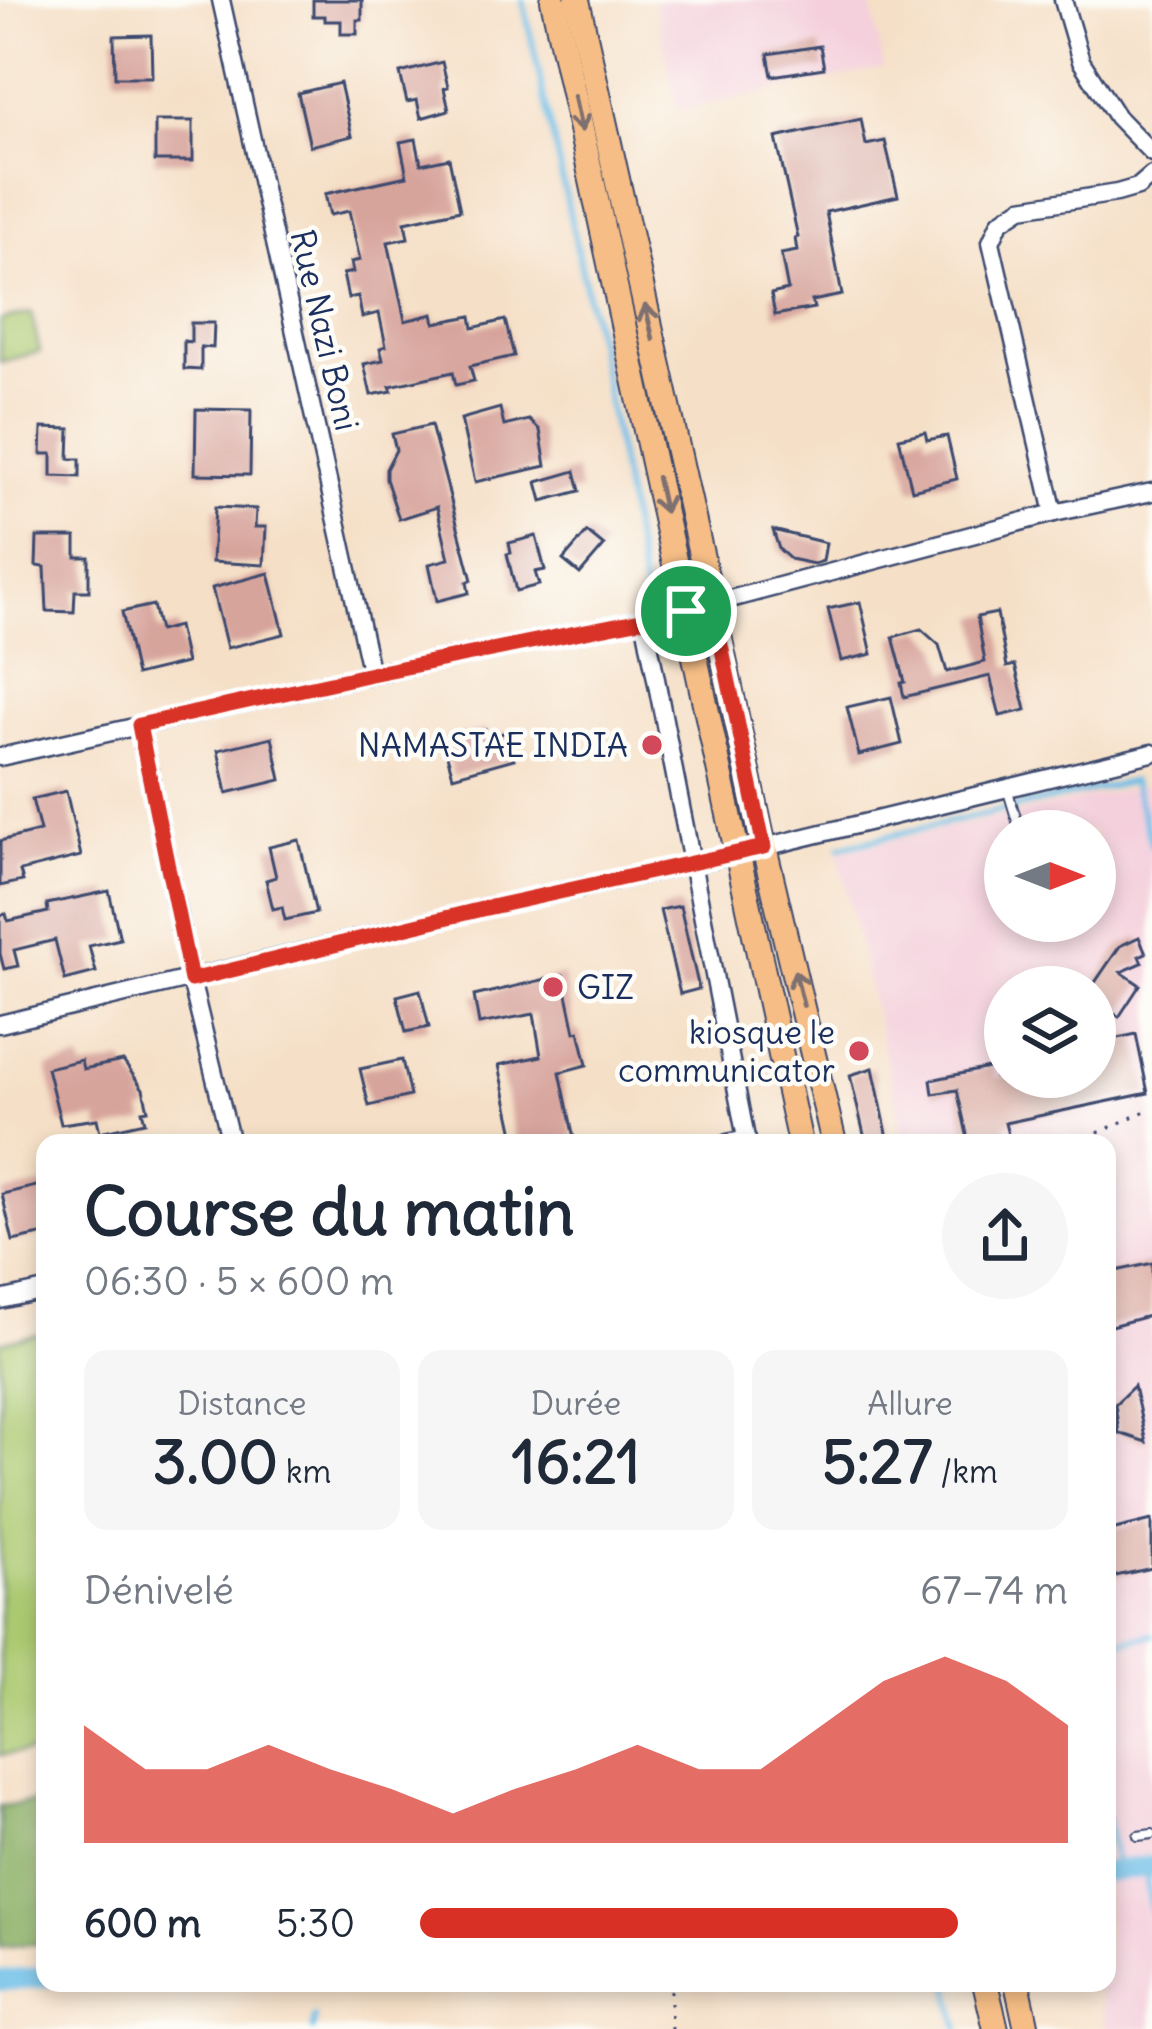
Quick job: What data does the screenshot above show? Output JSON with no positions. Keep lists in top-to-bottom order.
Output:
{
  "streets": {
    "street": ["Rue Nazi Boni"]
  },
  "places": ["NAMASTAE INDIA", "GIZ", "kiosque le communicator"],
  "north": "right",
  "page": {
    "heading": ["Course du matin", "06:30 · 5 × 600 m"],
    "stats": [
      ["Distance", "3.00 km"],
      ["Durée", "16:21"],
      ["Allure", "5:27 /km"]
    ],
    "chart": ["Dénivelé", "67–74 m"],
    "list": [
      {
        "name": "600 m",
        "note": "5:30"
      }
    ]
  }
}
